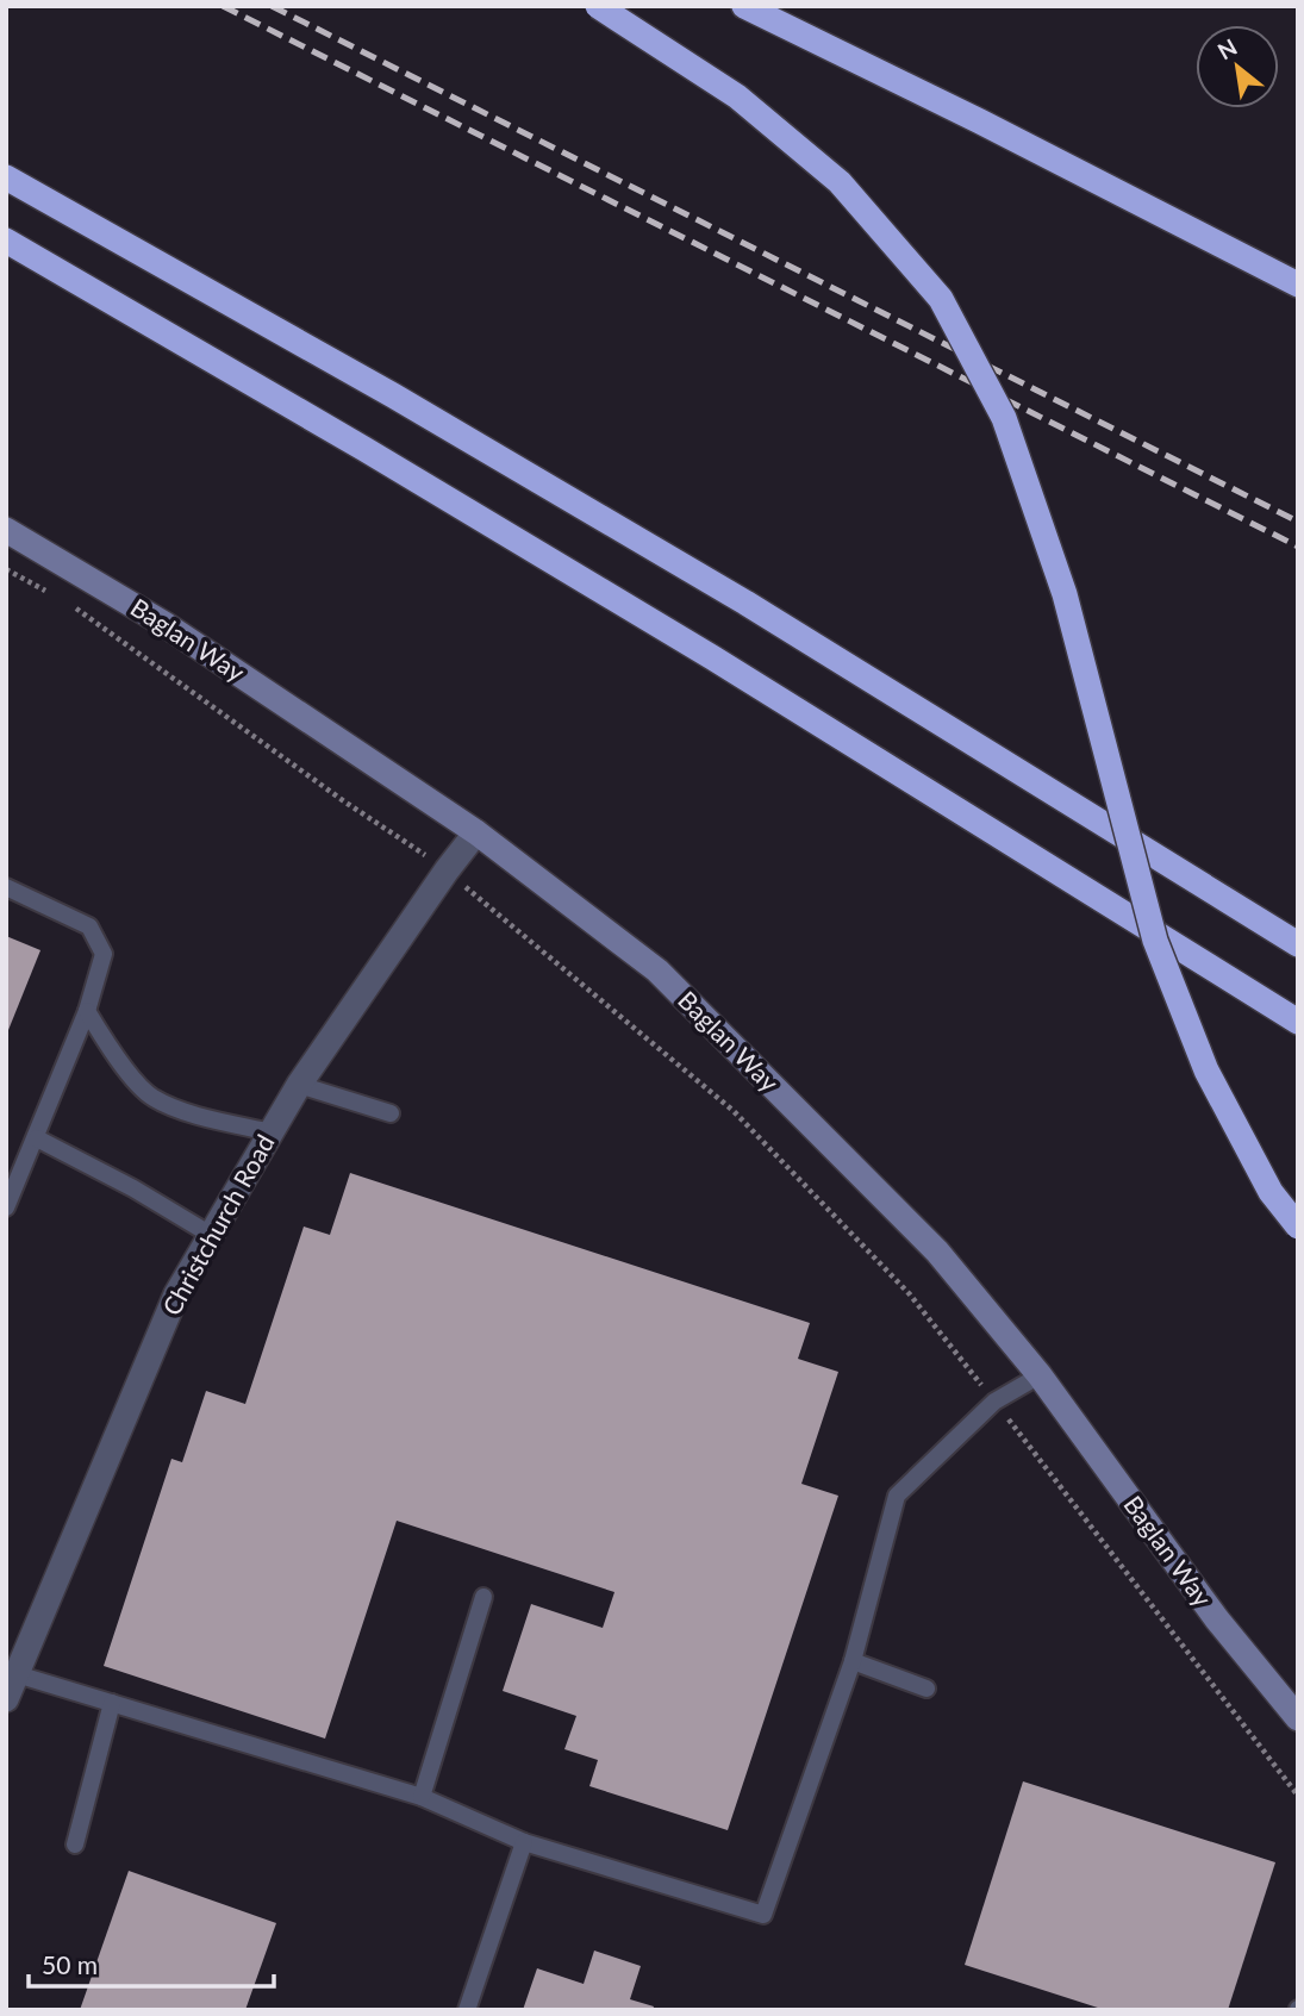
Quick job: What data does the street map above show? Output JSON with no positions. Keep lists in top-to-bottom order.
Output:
{
  "streets": {
    "street": ["Baglan Way", "Christchurch Road"]
  },
  "crossings": [
    ["Baglan Way", "Christchurch Road"]
  ],
  "scale_bar": "50 m",
  "north": "top left"
}
